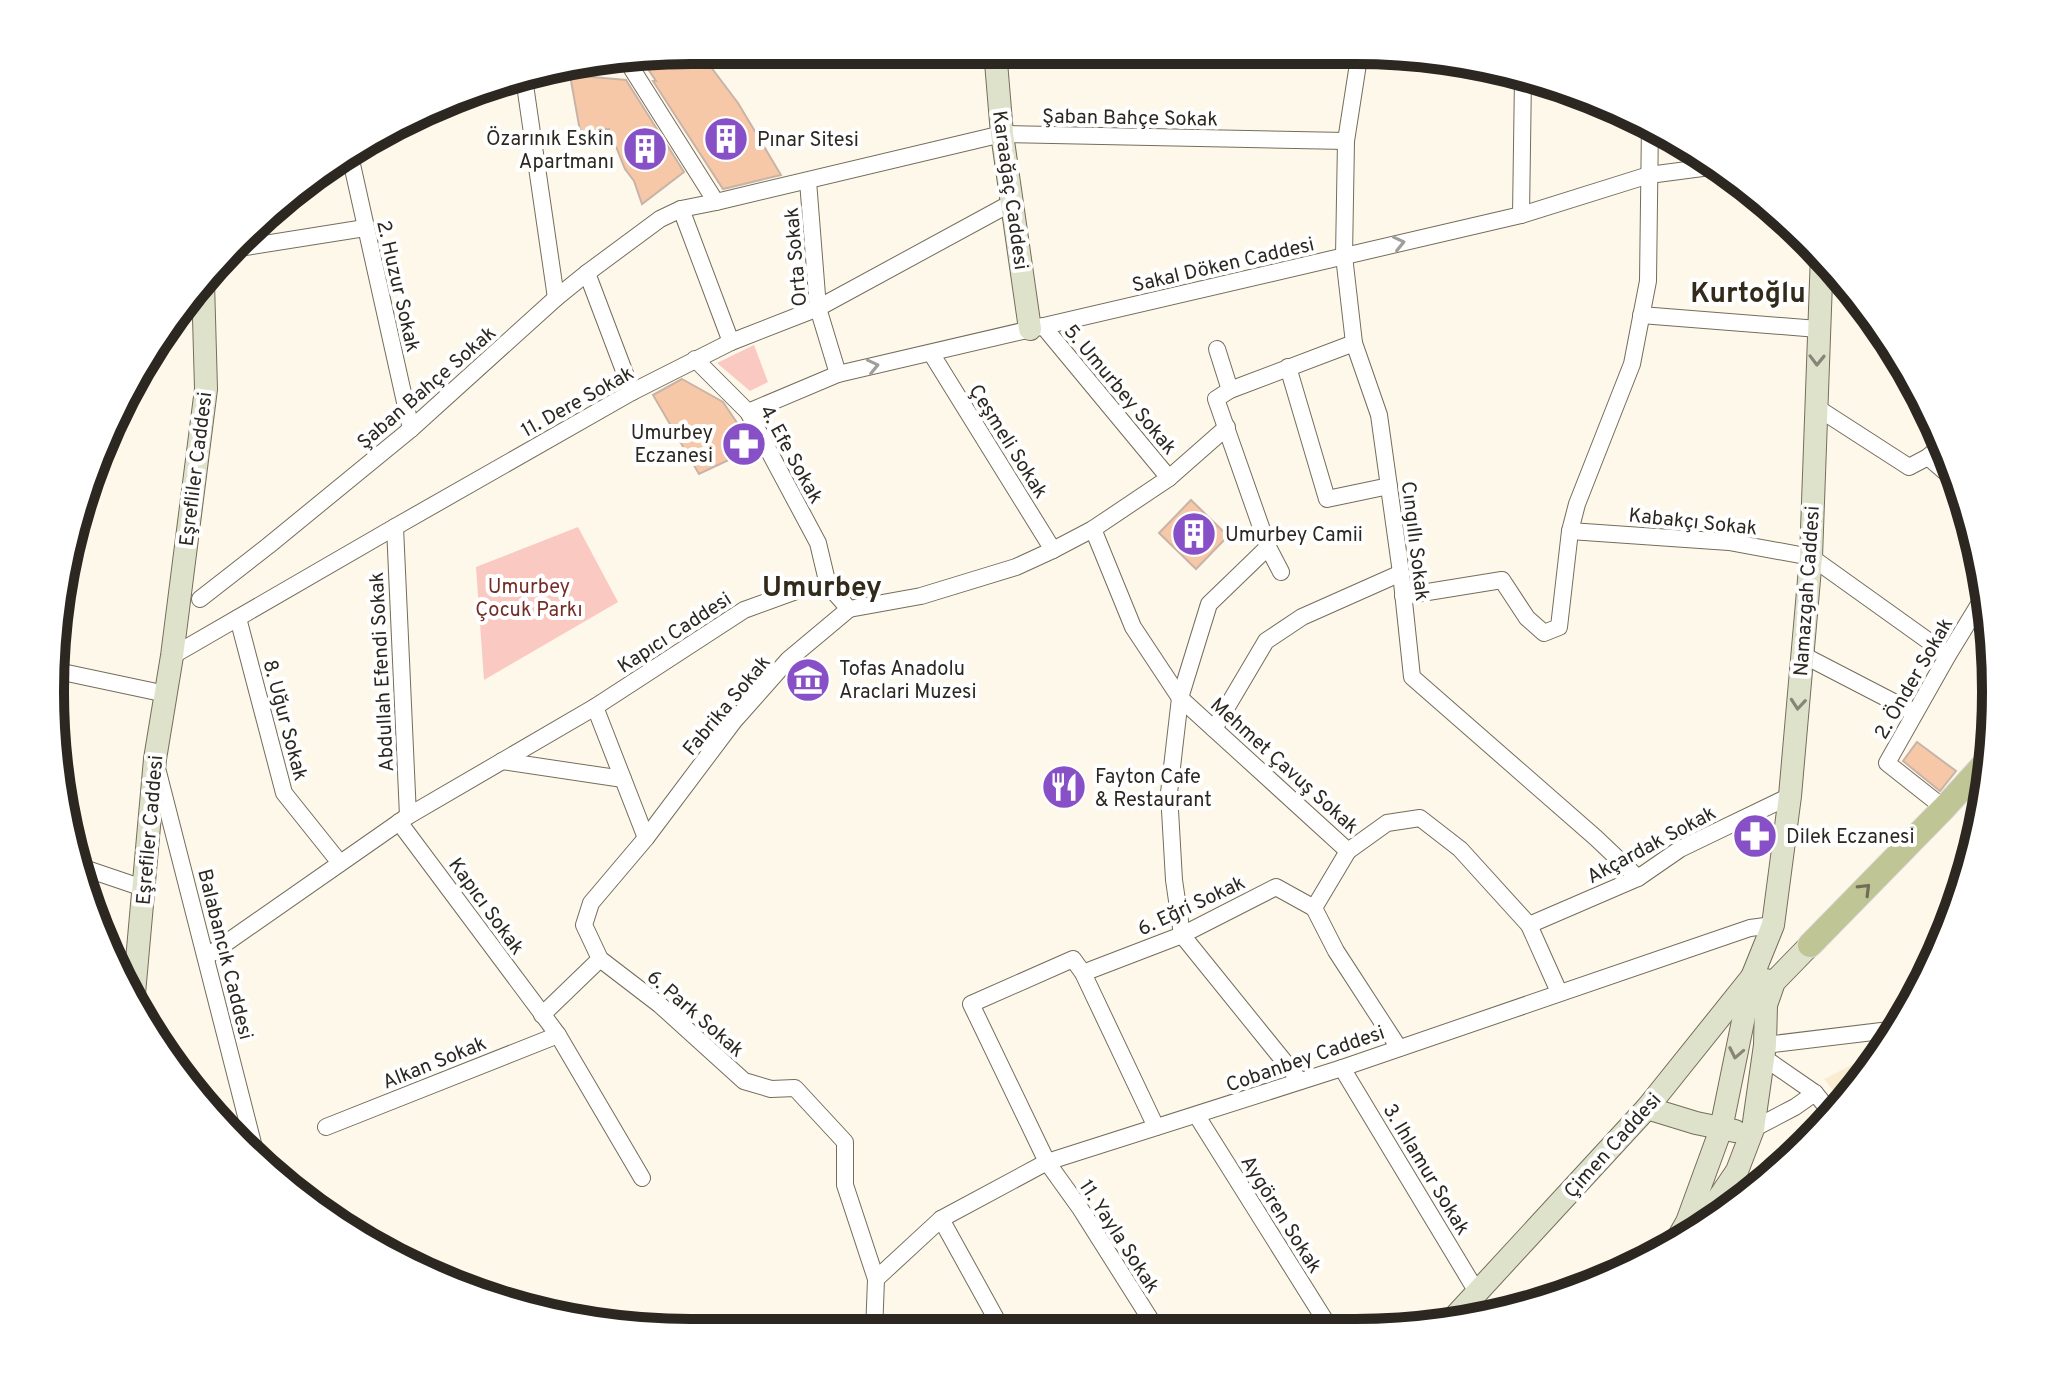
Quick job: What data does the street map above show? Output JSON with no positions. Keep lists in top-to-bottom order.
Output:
{
  "streets": {
    "main road": [
      "Karaağaç Caddesi",
      "Eşrefliler Caddesi",
      "Namazgah Caddesi",
      "Eşrefiler Caddesi",
      "Çimen Caddesi"
    ],
    "street": [
      "Şaban Bahçe Sokak",
      "Orta Sokak",
      "Sakal Döken Caddesi",
      "2. Huzur Sokak",
      "5. Umurbey Sokak",
      "11. Dere Sokak",
      "Çeşmeli Sokak",
      "4. Efe Sokak",
      "Kabakçı Sokak",
      "Cıngıllı Sokak",
      "Kapıcı Caddesi",
      "Abdullah Efendi Sokak",
      "2. Önder Sokak",
      "Fabrika Sokak",
      "8. Uğur Sokak",
      "Mehmet Çavuş Sokak",
      "Akçardak Sokak",
      "6. Eğri Sokak",
      "Kapıcı Sokak",
      "Balabancık Caddesi",
      "6. Park Sokak",
      "Cobanbey Caddesi",
      "Alkan Sokak",
      "3. Ihlamur Sokak",
      "Aygören Sokak",
      "11. Yayla Sokak"
    ]
  },
  "crossings": [
    ["Şaban Bahçe Sokak", "Karaağaç Caddesi"],
    ["Şaban Bahçe Sokak", "Orta Sokak"],
    ["Şaban Bahçe Sokak", "2. Huzur Sokak"],
    ["Şaban Bahçe Sokak", "Cıngıllı Sokak"],
    ["Karaağaç Caddesi", "Sakal Döken Caddesi"],
    ["Karaağaç Caddesi", "5. Umurbey Sokak"],
    ["Karaağaç Caddesi", "11. Dere Sokak"],
    ["Orta Sokak", "Sakal Döken Caddesi"],
    ["Orta Sokak", "11. Dere Sokak"],
    ["Sakal Döken Caddesi", "5. Umurbey Sokak"],
    ["Sakal Döken Caddesi", "Çeşmeli Sokak"],
    ["Sakal Döken Caddesi", "4. Efe Sokak"],
    ["Sakal Döken Caddesi", "Cıngıllı Sokak"],
    ["11. Dere Sokak", "4. Efe Sokak"],
    ["11. Dere Sokak", "Eşrefliler Caddesi"],
    ["11. Dere Sokak", "Abdullah Efendi Sokak"],
    ["11. Dere Sokak", "8. Uğur Sokak"],
    ["11. Dere Sokak", "Eşrefiler Caddesi"],
    ["4. Efe Sokak", "Kapıcı Caddesi"],
    ["Eşrefliler Caddesi", "Eşrefiler Caddesi"],
    ["Kabakçı Sokak", "Namazgah Caddesi"],
    ["Cıngıllı Sokak", "Akçardak Sokak"],
    ["Namazgah Caddesi", "Akçardak Sokak"],
    ["Namazgah Caddesi", "Cobanbey Caddesi"],
    ["Namazgah Caddesi", "Çimen Caddesi"],
    ["Kapıcı Caddesi", "Abdullah Efendi Sokak"],
    ["Kapıcı Caddesi", "8. Uğur Sokak"],
    ["Kapıcı Caddesi", "Kapıcı Sokak"],
    ["Kapıcı Caddesi", "Balabancık Caddesi"],
    ["Abdullah Efendi Sokak", "Kapıcı Sokak"],
    ["Fabrika Sokak", "6. Park Sokak"],
    ["Mehmet Çavuş Sokak", "Akçardak Sokak"],
    ["Mehmet Çavuş Sokak", "Cobanbey Caddesi"],
    ["Eşrefiler Caddesi", "Balabancık Caddesi"],
    ["6. Eğri Sokak", "11. Yayla Sokak"],
    ["Kapıcı Sokak", "Alkan Sokak"],
    ["6. Park Sokak", "Cobanbey Caddesi"],
    ["Cobanbey Caddesi", "3. Ihlamur Sokak"],
    ["Cobanbey Caddesi", "Aygören Sokak"],
    ["Cobanbey Caddesi", "11. Yayla Sokak"],
    ["Çimen Caddesi", "3. Ihlamur Sokak"]
  ],
  "districts": ["Kurtoğlu", "Umurbey"],
  "parks": ["Umurbey Çocuk Parkı"],
  "places": {
    "building": ["Pınar Sitesi", "Özarınık Eskin Apartmanı", "Umurbey Camii"],
    "pharmacy": ["Umurbey Eczanesi", "Dilek Eczanesi"],
    "museum": ["Tofas Anadolu Araclari Muzesi"],
    "restaurant": ["Fayton Cafe & Restaurant"]
  }
}
